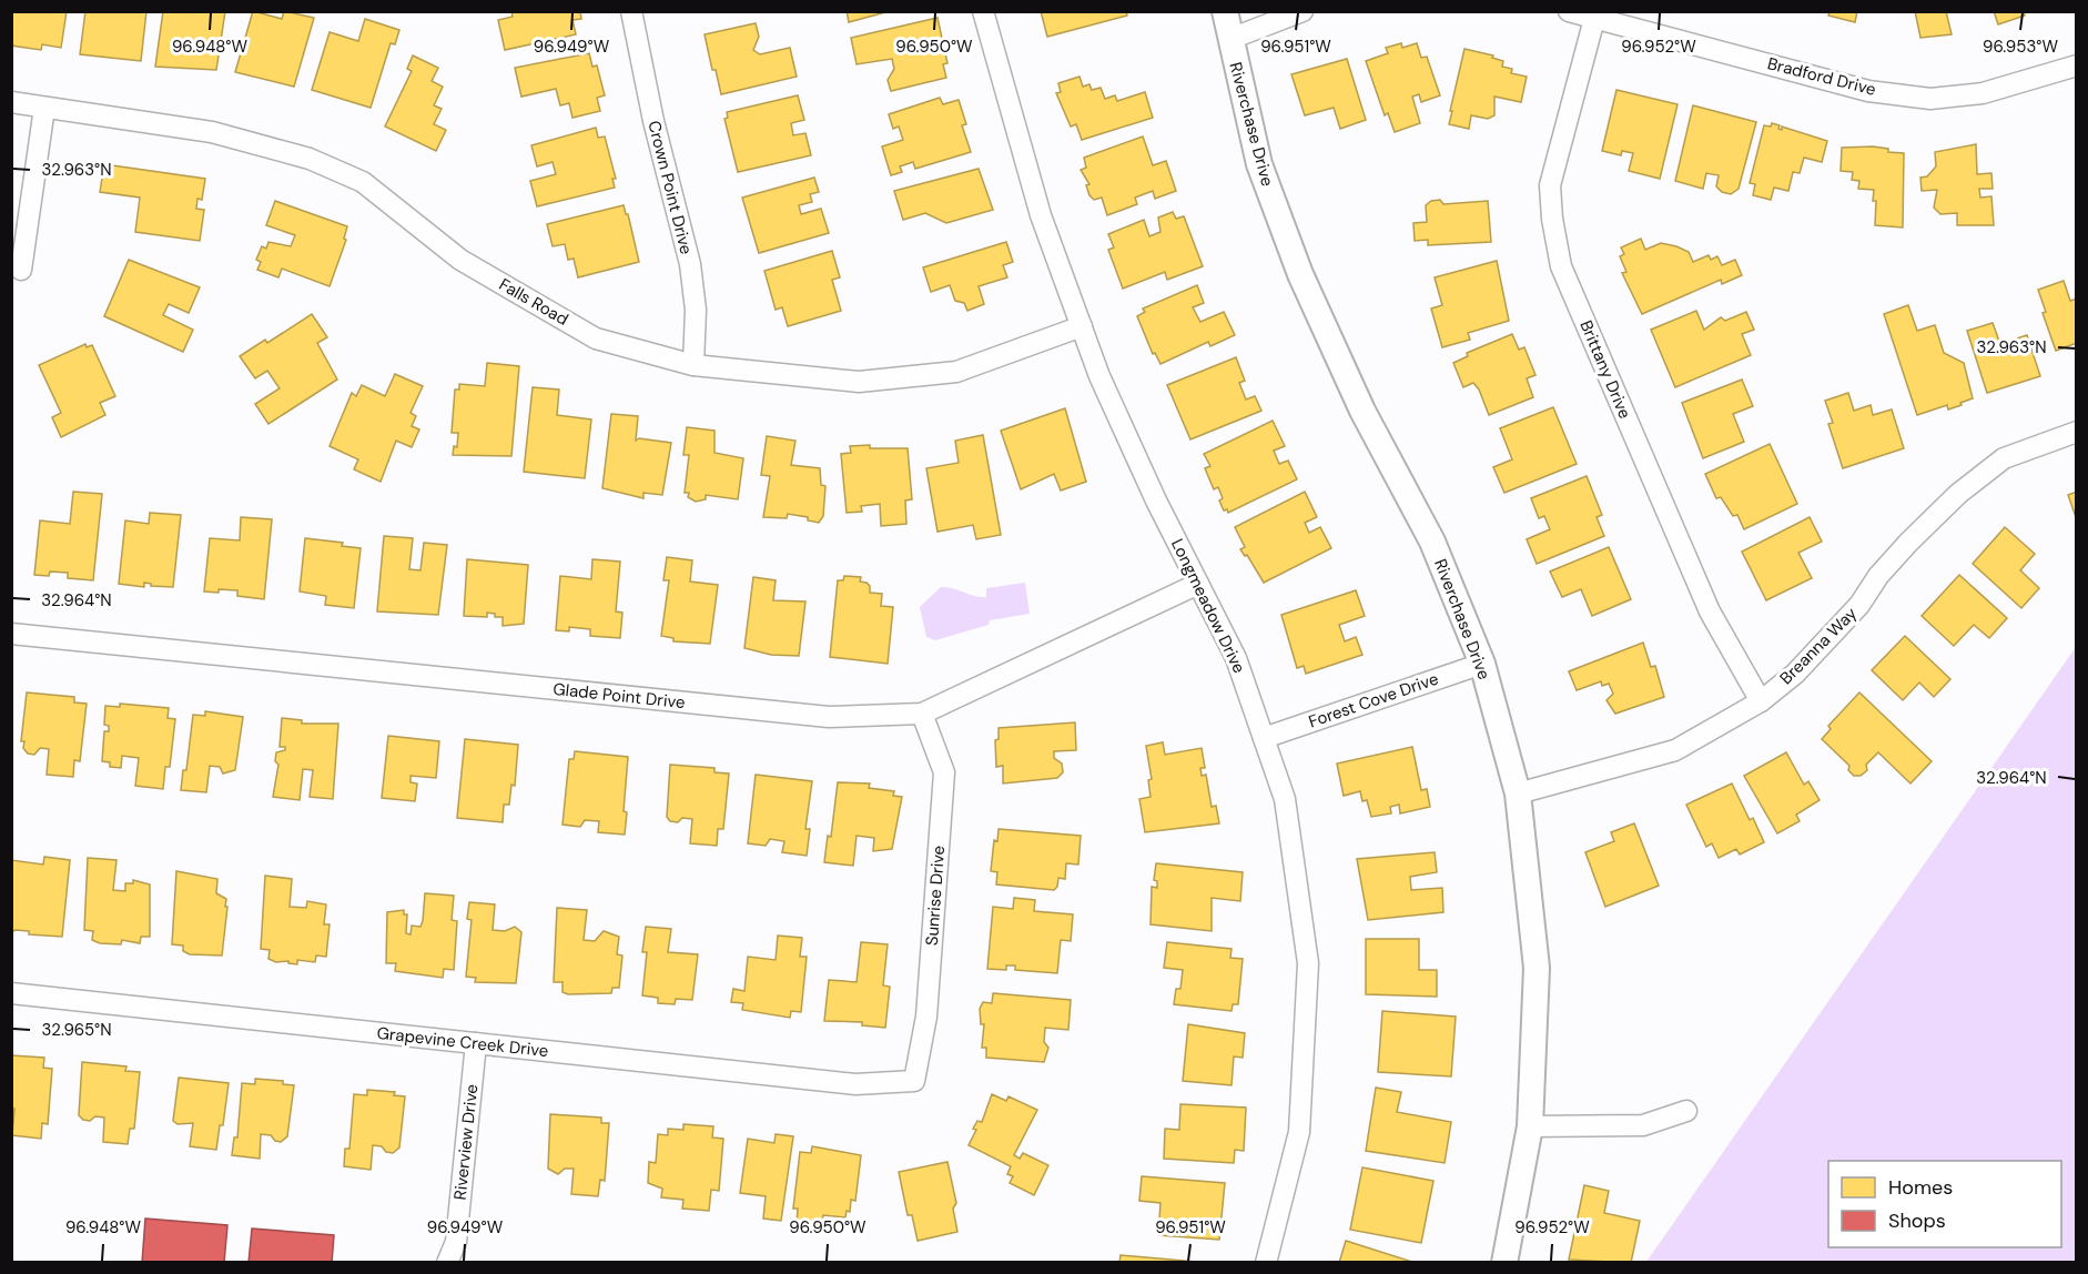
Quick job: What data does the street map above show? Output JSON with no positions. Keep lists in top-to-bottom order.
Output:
{
  "streets": {
    "street": [
      "Bradford Drive",
      "Riverchase Drive",
      "Crown Point Drive",
      "Falls Road",
      "Brittany Drive",
      "Longmeadow Drive",
      "Breanna Way",
      "Glade Point Drive",
      "Forest Cove Drive",
      "Sunrise Drive",
      "Grapevine Creek Drive",
      "Riverview Drive"
    ]
  },
  "crossings": [
    ["Bradford Drive", "Brittany Drive"],
    ["Riverchase Drive", "Breanna Way"],
    ["Riverchase Drive", "Forest Cove Drive"],
    ["Crown Point Drive", "Falls Road"],
    ["Falls Road", "Longmeadow Drive"],
    ["Brittany Drive", "Breanna Way"],
    ["Longmeadow Drive", "Glade Point Drive"],
    ["Longmeadow Drive", "Forest Cove Drive"],
    ["Glade Point Drive", "Sunrise Drive"],
    ["Sunrise Drive", "Grapevine Creek Drive"],
    ["Grapevine Creek Drive", "Riverview Drive"]
  ],
  "legend": ["Homes", "Shops"],
  "coordinates": [
    "96.948°W",
    "96.949°W",
    "96.950°W",
    "96.951°W",
    "96.952°W",
    "96.953°W",
    "32.963°N",
    "32.964°N",
    "32.965°N"
  ]
}
